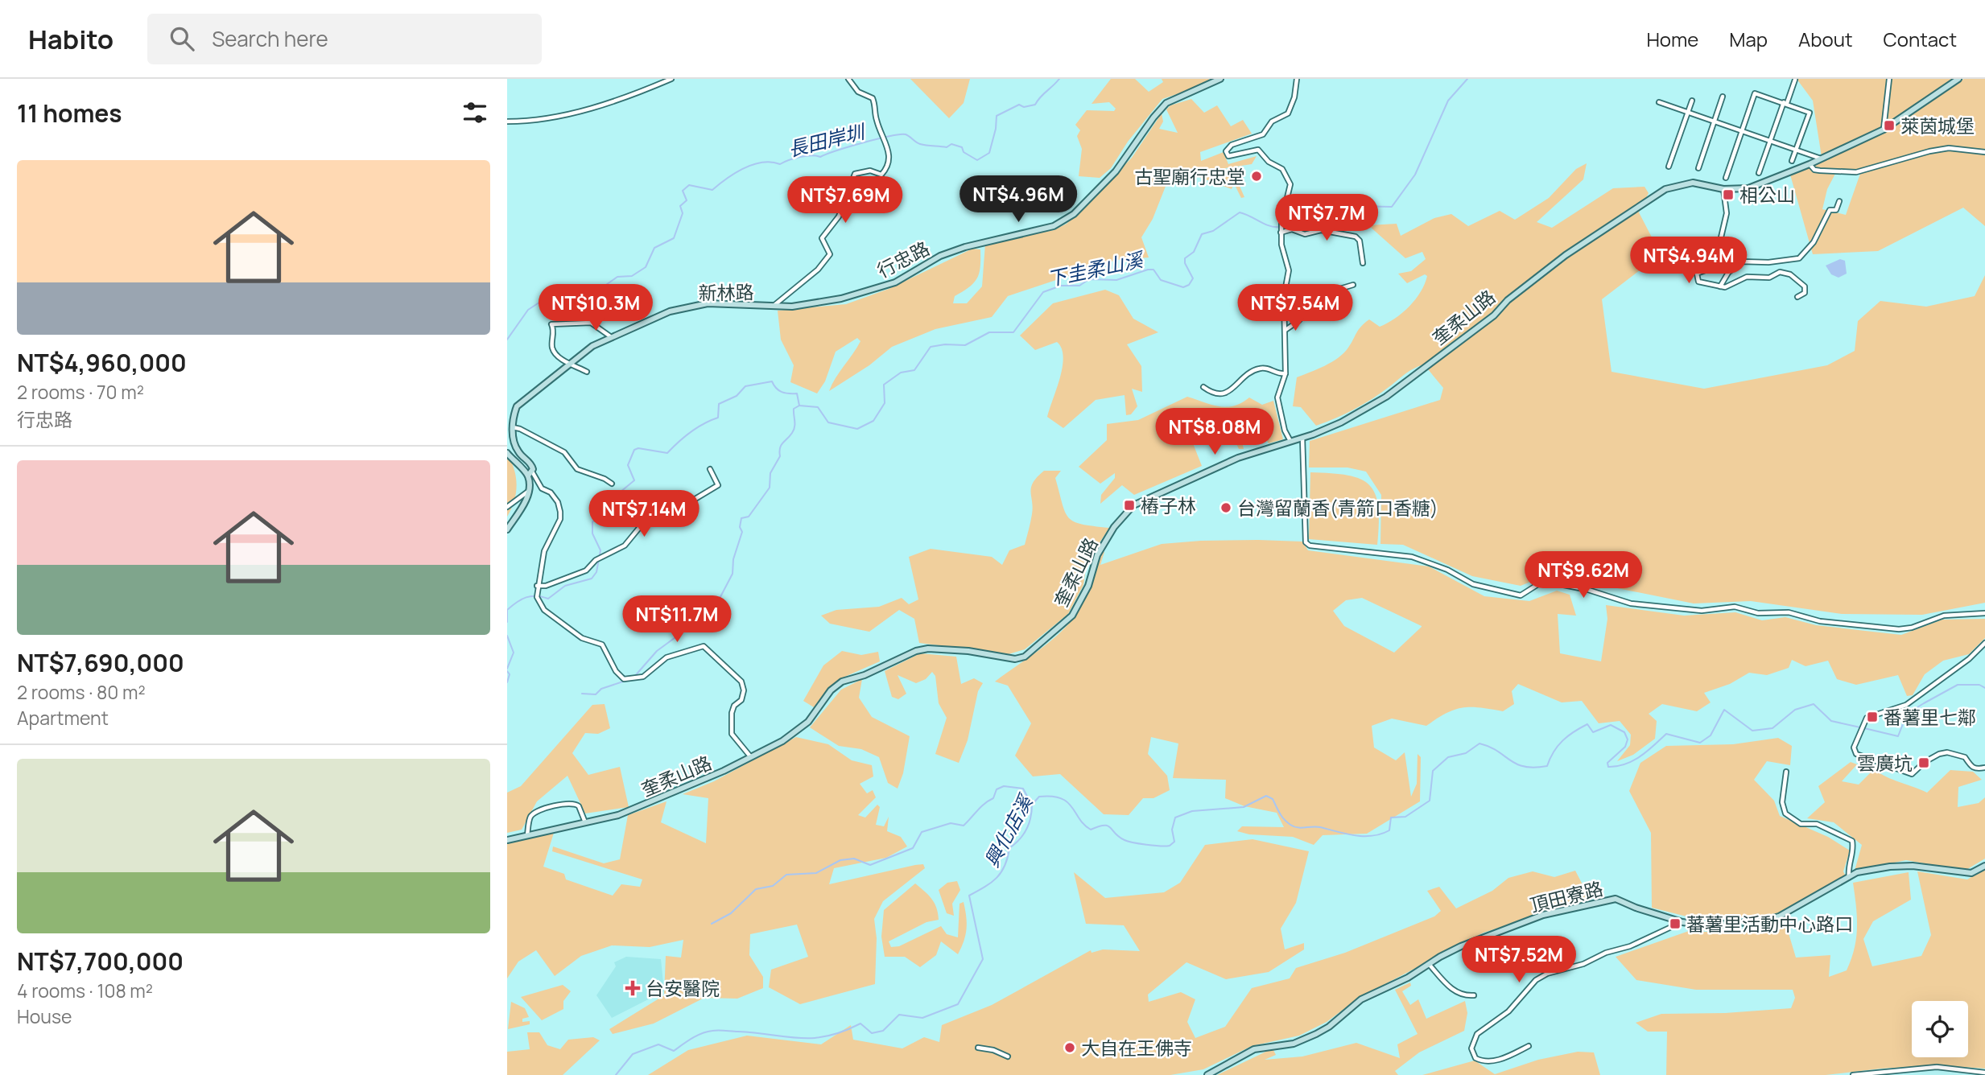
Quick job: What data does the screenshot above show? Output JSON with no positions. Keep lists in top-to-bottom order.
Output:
{
  "streets": {
    "street": [
      "行忠路",
      "新林路",
      "奎柔山路",
      "頂田寮路"
    ]
  },
  "crossings": [
    ["行忠路", "新林路"]
  ],
  "water": ["長田岸圳", "下圭柔山溪", "興化店溪"],
  "places": {
    "transit": [
      "萊茵城堡",
      "相公山",
      "樁子林",
      "番薯里七鄰",
      "雲廣坑",
      "蕃薯里活動中心路口"
    ],
    "other": ["古聖廟行忠堂", "台灣留蘭香(青箭口香糖)", "大自在王佛寺"],
    "health": ["台安醫院"]
  },
  "page": {
    "header": "Habito",
    "search": "Search here",
    "nav": [
      "Home",
      "Map",
      "About",
      "Contact"
    ],
    "heading": "11 homes",
    "list": [
      {
        "name": "NT$4,960,000",
        "note": "2 rooms · 70 m² · 行忠路"
      },
      {
        "name": "NT$7,690,000",
        "note": "2 rooms · 80 m² · Apartment"
      },
      {
        "name": "NT$7,700,000",
        "note": "4 rooms · 108 m² · House"
      }
    ],
    "price": [
      "NT$4.96M",
      "NT$7.69M",
      "NT$7.7M",
      "NT$4.94M",
      "NT$10.3M",
      "NT$7.54M",
      "NT$8.08M",
      "NT$7.14M",
      "NT$9.62M",
      "NT$11.7M",
      "NT$7.52M"
    ]
  }
}
